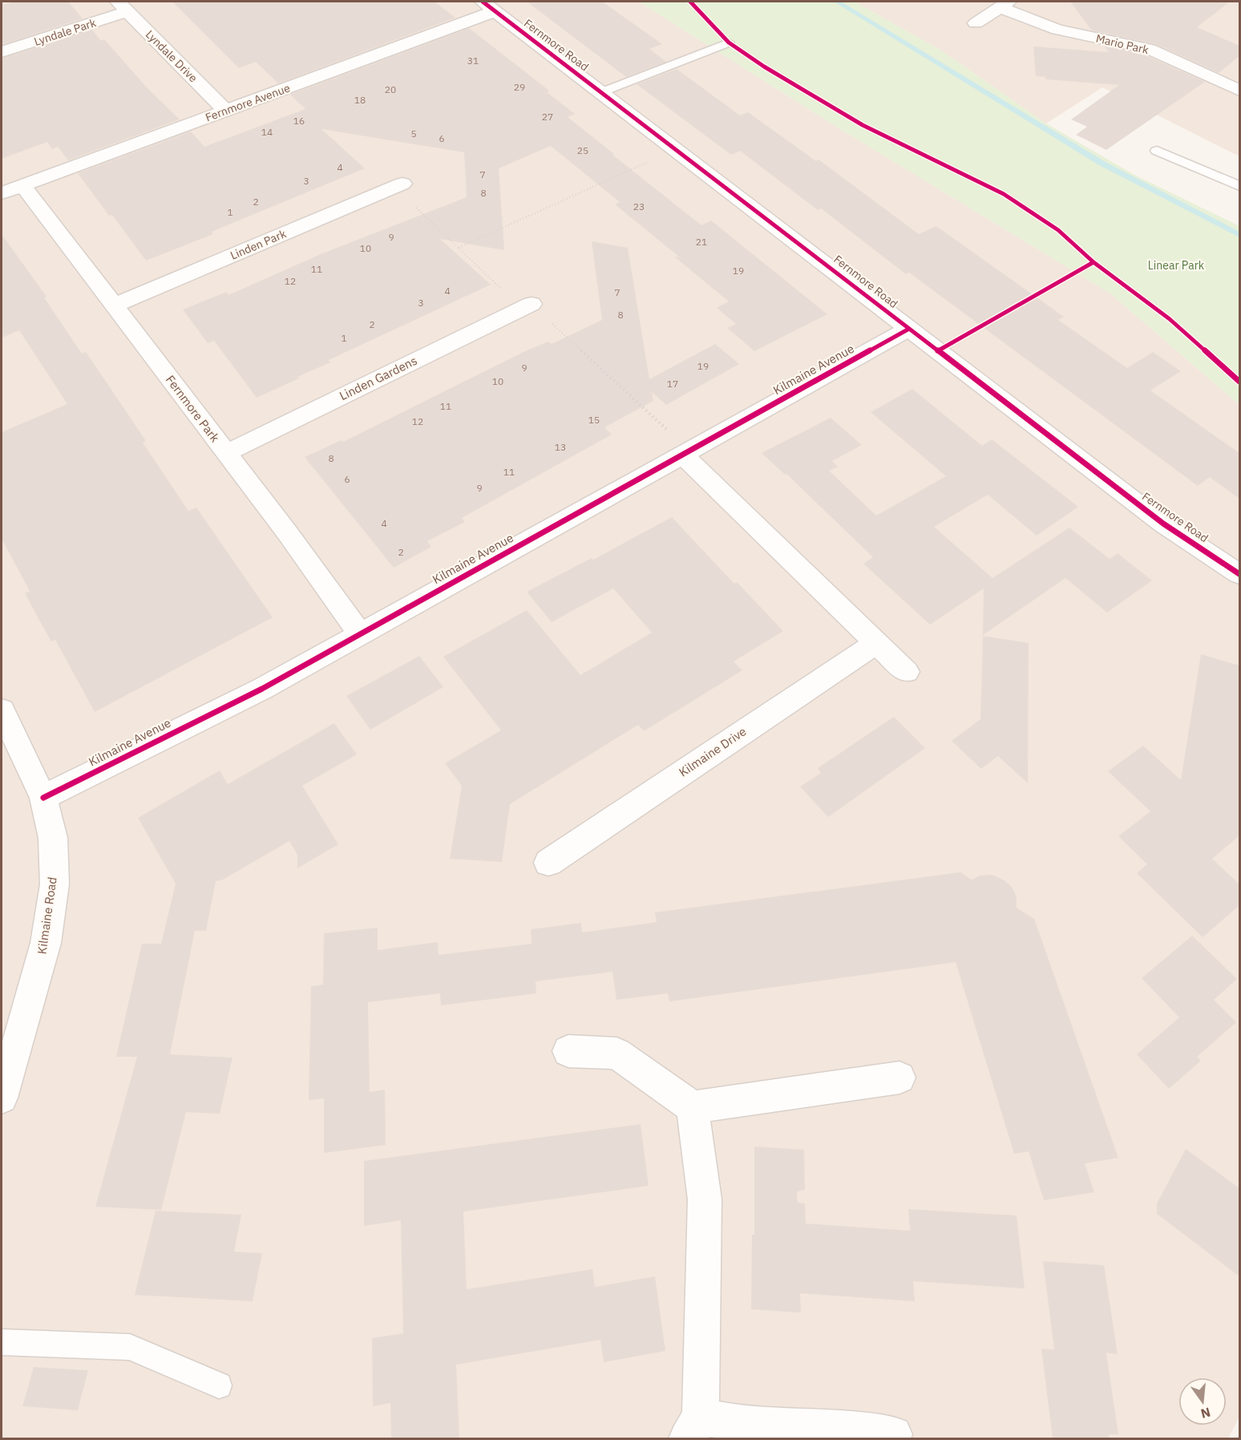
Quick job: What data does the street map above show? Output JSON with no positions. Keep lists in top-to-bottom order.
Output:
{
  "streets": {
    "street": [
      "Lyndale Park",
      "Mario Park",
      "Fernmore Road",
      "Lyndale Drive",
      "Fernmore Avenue",
      "Linden Park",
      "Kilmaine Avenue",
      "Linden Gardens",
      "Fernmore Park",
      "Kilmaine Drive",
      "Kilmaine Road"
    ]
  },
  "crossings": [
    ["Lyndale Park", "Lyndale Drive"],
    ["Fernmore Road", "Fernmore Avenue"],
    ["Fernmore Road", "Kilmaine Avenue"],
    ["Lyndale Drive", "Fernmore Avenue"],
    ["Fernmore Avenue", "Fernmore Park"],
    ["Linden Park", "Fernmore Park"],
    ["Kilmaine Avenue", "Fernmore Park"],
    ["Kilmaine Avenue", "Kilmaine Road"],
    ["Linden Gardens", "Fernmore Park"]
  ],
  "parks": ["Linear Park"],
  "house_numbers": [
    "31",
    "29",
    "20",
    "18",
    "27",
    "16",
    "14",
    "5",
    "6",
    "25",
    "4",
    "7",
    "3",
    "8",
    "2",
    "23",
    "1",
    "9",
    "21",
    "10",
    "11",
    "19",
    "12",
    "4",
    "7",
    "3",
    "8",
    "2",
    "1",
    "19",
    "9",
    "10",
    "17",
    "11",
    "15",
    "12",
    "13",
    "8",
    "11",
    "6",
    "9",
    "4",
    "2"
  ],
  "north": "bottom"
}
